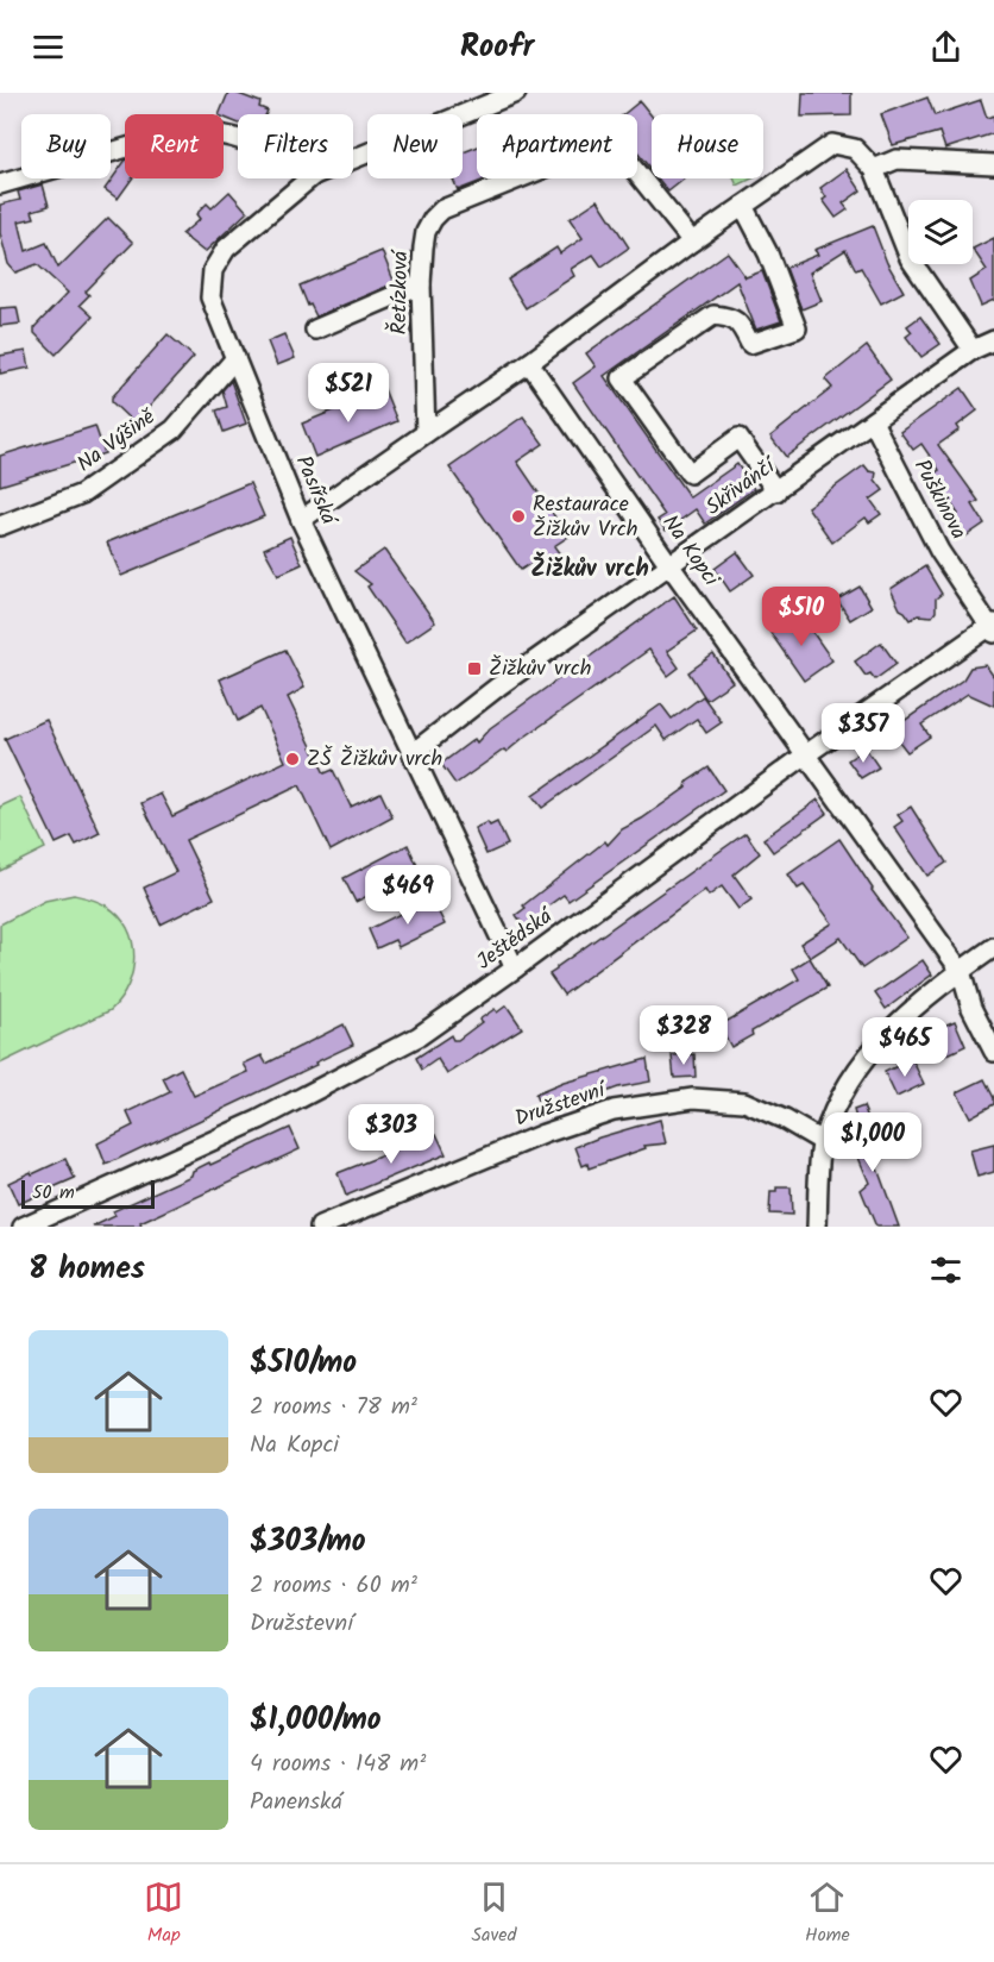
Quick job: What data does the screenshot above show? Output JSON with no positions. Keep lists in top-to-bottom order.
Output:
{
  "streets": {
    "street": [
      "Řetízková",
      "Na Výšině",
      "Skřivánčí",
      "Pasířská",
      "Puškinova",
      "Na Kopci",
      "Ještědská",
      "Družstevní"
    ]
  },
  "crossings": [
    ["Na Výšině", "Pasířská"],
    ["Skřivánčí", "Pasířská"],
    ["Skřivánčí", "Puškinova"],
    ["Skřivánčí", "Na Kopci"],
    ["Pasířská", "Ještědská"],
    ["Puškinova", "Ještědská"],
    ["Na Kopci", "Ještědská"]
  ],
  "districts": ["Žižkův vrch"],
  "places": {
    "other": ["Restaurace Žižkův Vrch", "ZŠ Žižkův vrch"],
    "transit": ["Žižkův vrch"]
  },
  "scale_bar": "50 m",
  "page": {
    "header": "Roofr",
    "chip": [
      "Buy",
      "Rent",
      "Filters",
      "New",
      "Apartment",
      "House"
    ],
    "price": [
      "$521",
      "$510",
      "$357",
      "$469",
      "$328",
      "$465",
      "$303",
      "$1,000"
    ],
    "scale": "50 m",
    "heading": "8 homes",
    "list": [
      {
        "name": "$510/mo",
        "note": "2 rooms · 78 m² · Na Kopci"
      },
      {
        "name": "$303/mo",
        "note": "2 rooms · 60 m² · Družstevní"
      },
      {
        "name": "$1,000/mo",
        "note": "4 rooms · 148 m² · Panenská"
      }
    ],
    "tabs": ["Map", "Saved", "Home"]
  }
}
